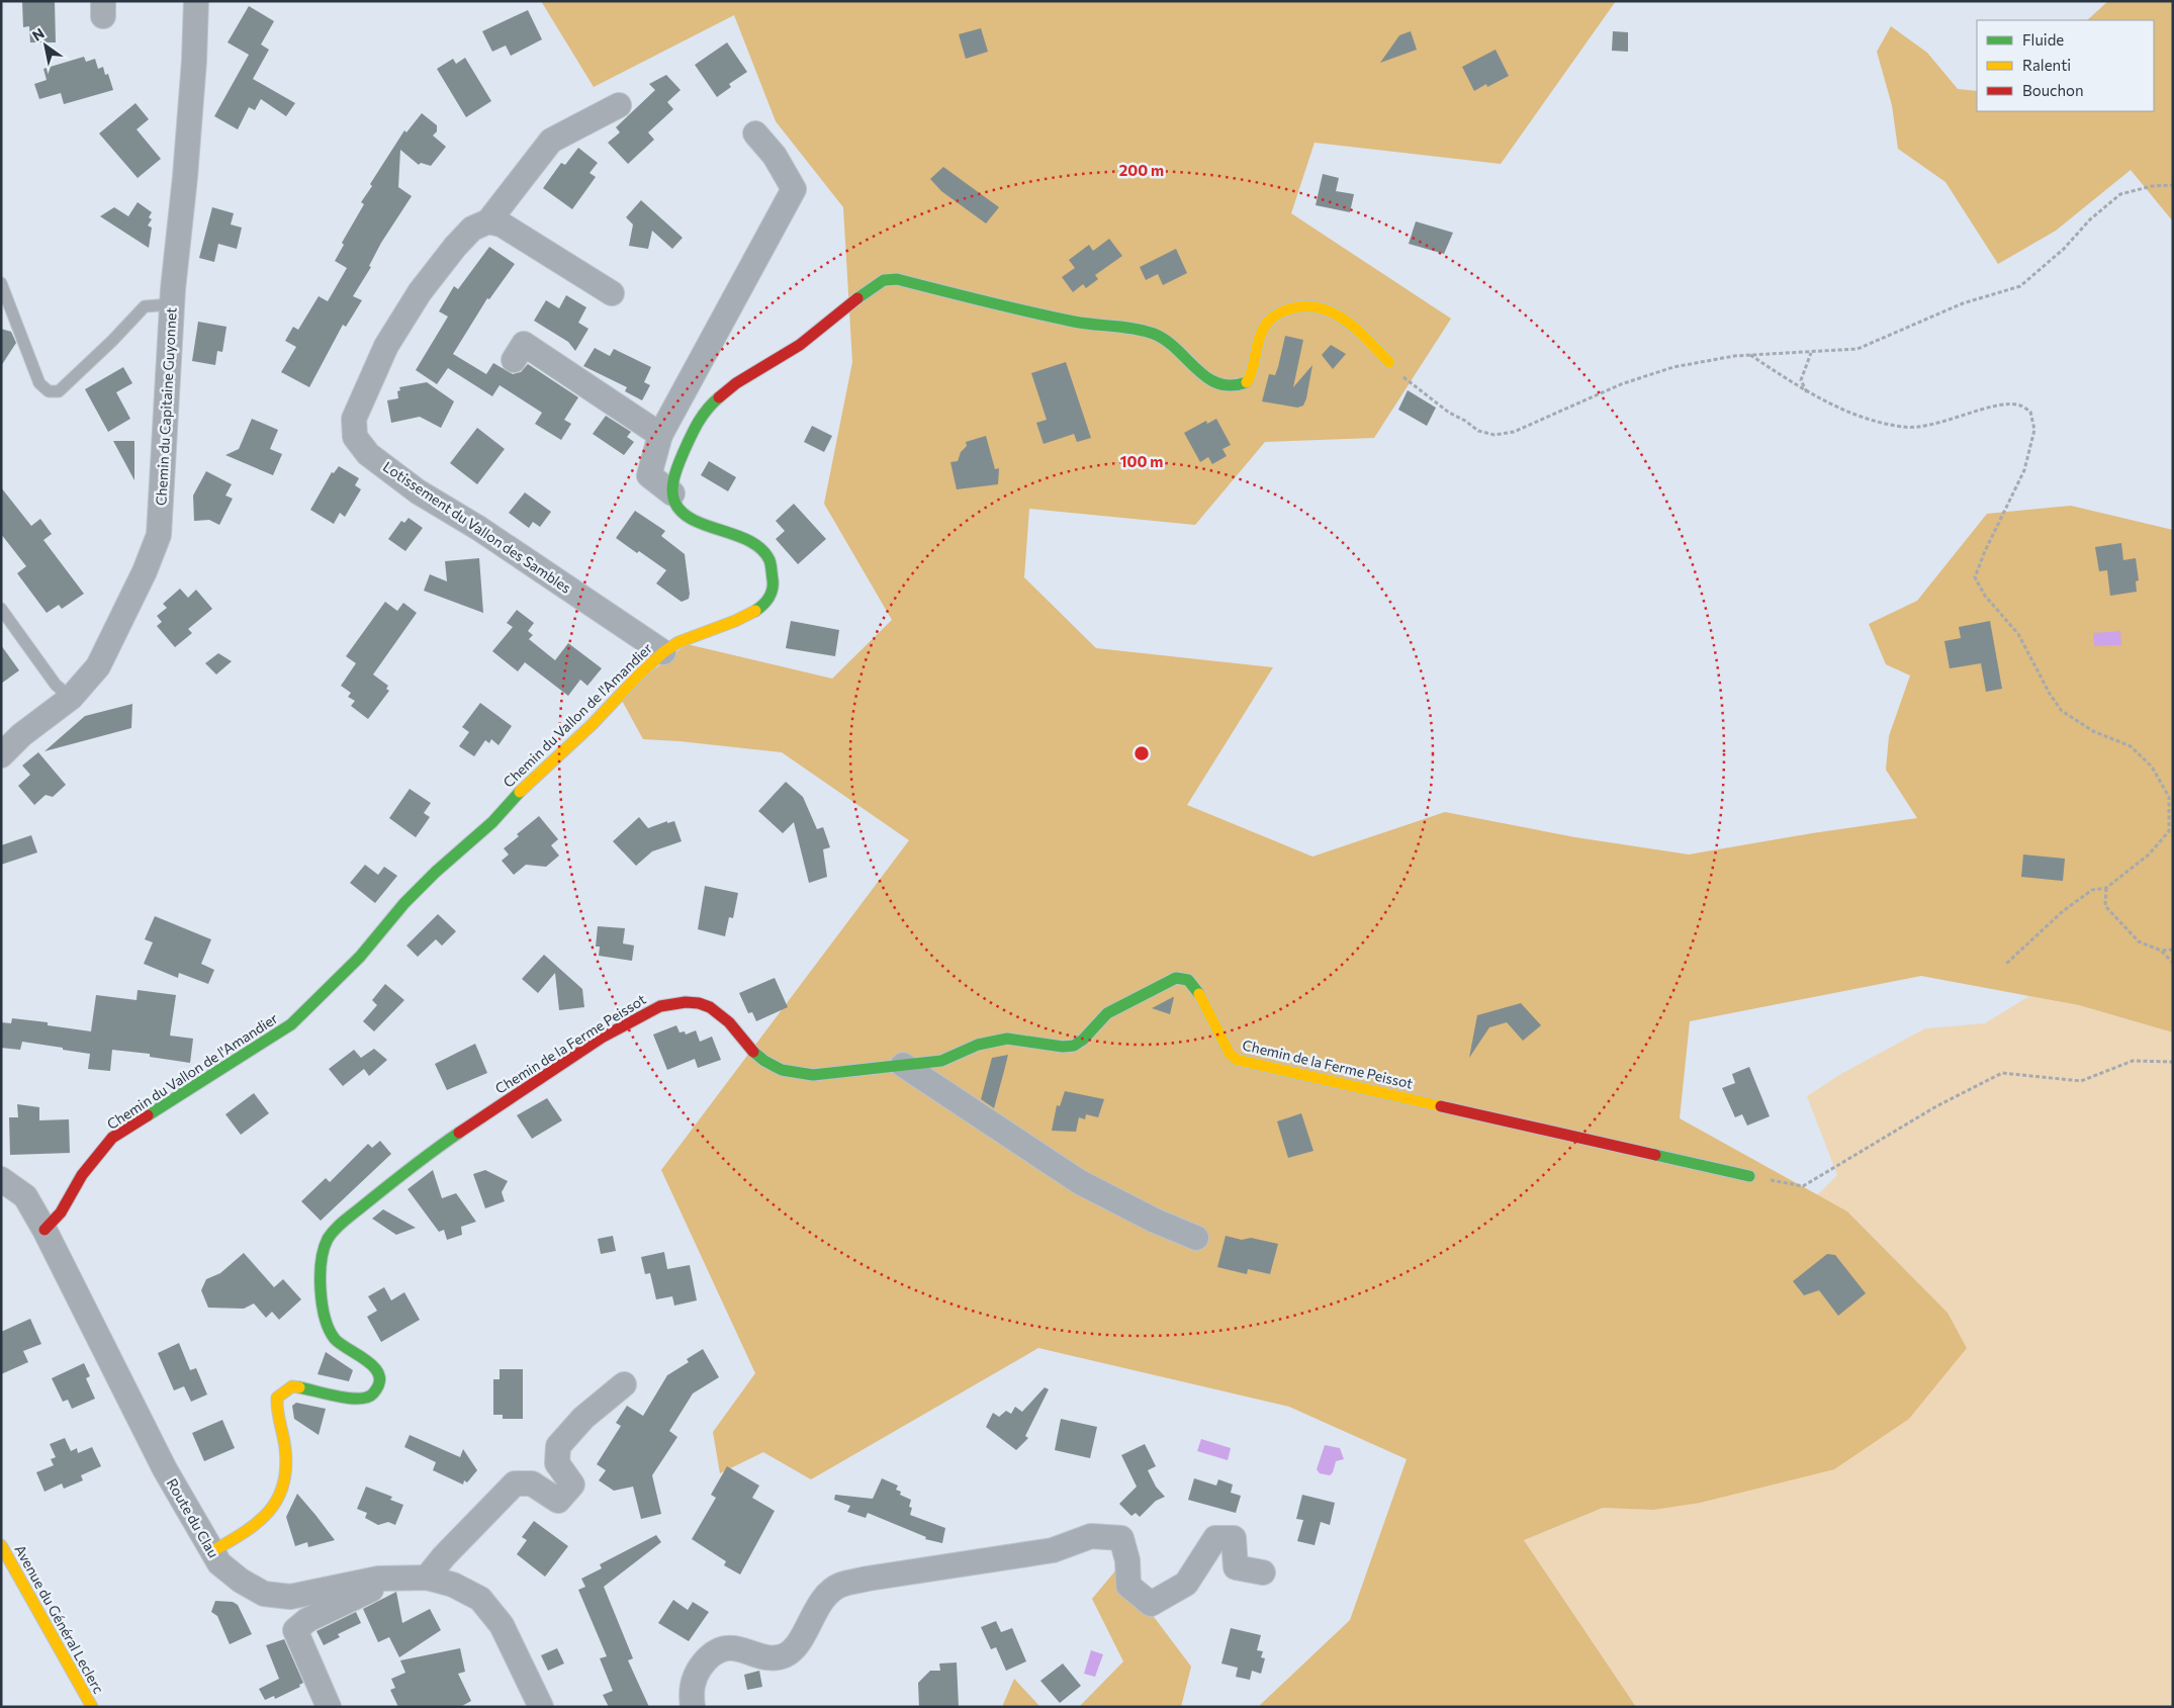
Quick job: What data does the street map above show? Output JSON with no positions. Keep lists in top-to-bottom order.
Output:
{
  "streets": {
    "street": [
      "Chemin du Capitaine Guyonnet",
      "Lotissement du Vallon des Sambles",
      "Chemin du Vallon de l'Amandier",
      "Chemin de la Ferme Peissot",
      "Route du Clau",
      "Avenue du Général Leclerc"
    ]
  },
  "crossings": [
    ["Lotissement du Vallon des Sambles", "Chemin du Vallon de l'Amandier"],
    ["Chemin du Vallon de l'Amandier", "Route du Clau"],
    ["Chemin de la Ferme Peissot", "Route du Clau"]
  ],
  "legend": ["Fluide", "Ralenti", "Bouchon"],
  "north": "top left",
  "rings": ["200 m", "100 m"]
}
